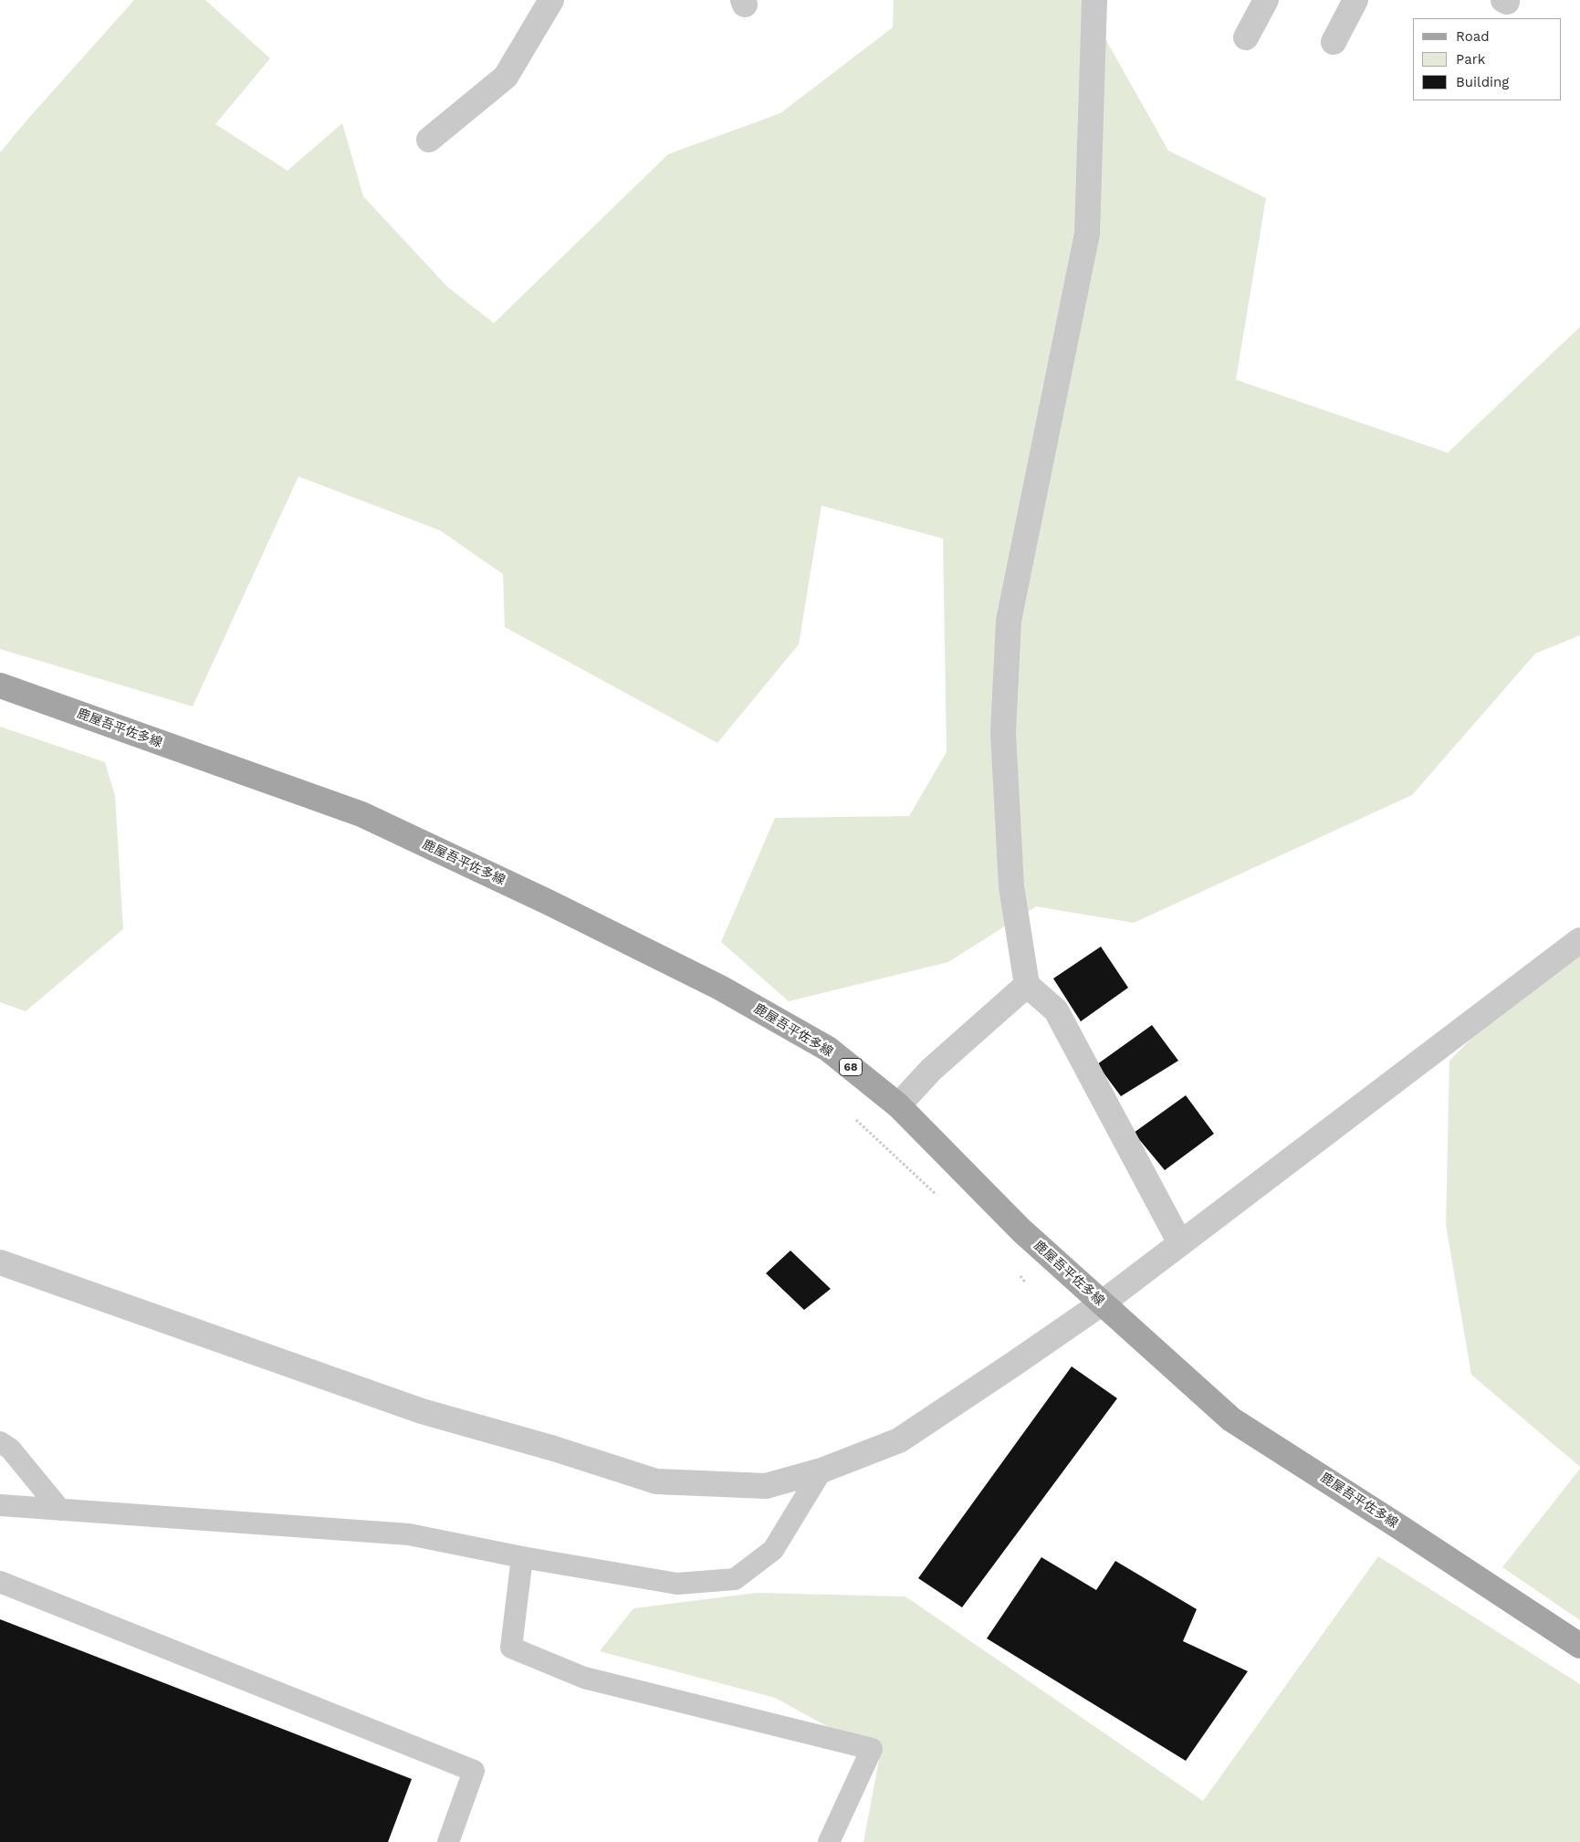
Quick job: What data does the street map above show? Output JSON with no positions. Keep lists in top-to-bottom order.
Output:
{
  "streets": {
    "main road": ["鹿屋吾平佐多線", "68"]
  },
  "legend": ["Road", "Park", "Building"]
}
